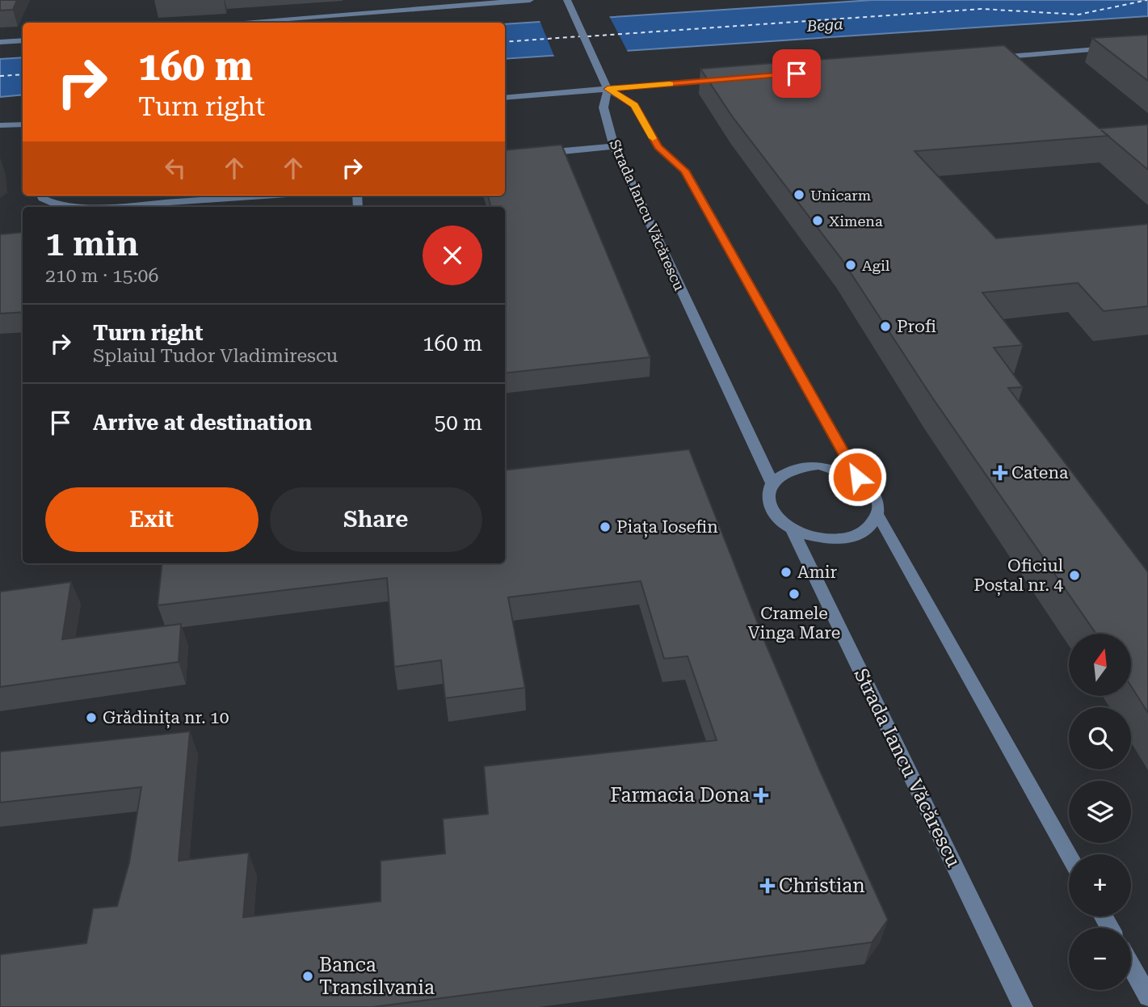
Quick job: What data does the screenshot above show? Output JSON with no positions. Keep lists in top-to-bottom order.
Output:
{
  "streets": {
    "street": ["Strada Iancu Văcărescu"]
  },
  "water": ["Bega"],
  "places": {
    "other": [
      "Unicarm",
      "Ximena",
      "Agil",
      "Profi",
      "Piața Iosefin",
      "Amir",
      "Oficiul Poștal nr. 4",
      "Cramele Vinga Mare",
      "Grădinița nr. 10",
      "Banca Transilvania"
    ],
    "health": ["Catena", "Farmacia Dona", "Christian"]
  },
  "north": "top",
  "page": {
    "turn": ["160 m", "Turn right"],
    "heading": ["1 min", "210 m · 15:06"],
    "list": [
      {
        "name": "Turn right",
        "note": "Splaiul Tudor Vladimirescu",
        "value": "160 m"
      },
      {
        "name": "Arrive at destination",
        "value": "50 m"
      }
    ],
    "buttons": ["Exit", "Share"],
    "map_buttons": ["+", "−"]
  }
}
